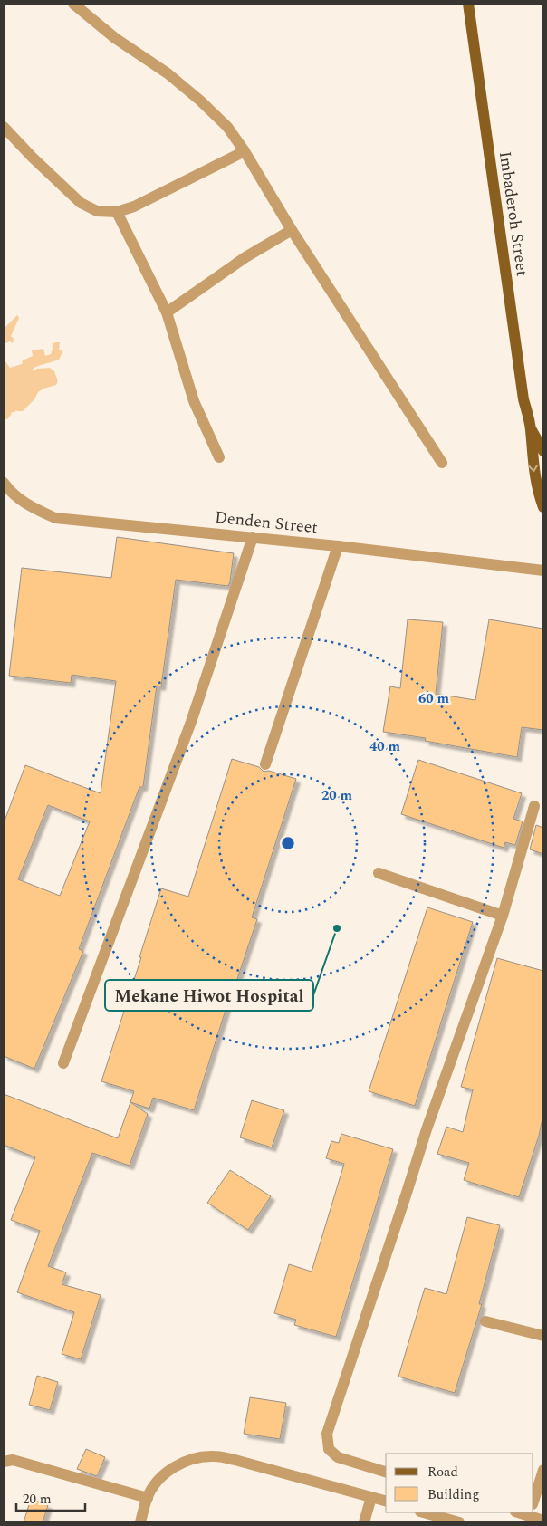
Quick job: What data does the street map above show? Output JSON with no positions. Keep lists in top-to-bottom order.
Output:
{
  "streets": {
    "main road": ["Imbaderoh Street"],
    "street": ["Denden Street"]
  },
  "places": ["Mekane Hiwot Hospital"],
  "legend": ["Road", "Building"],
  "scale_bar": "20 m",
  "rings": ["60 m", "40 m", "20 m"]
}
